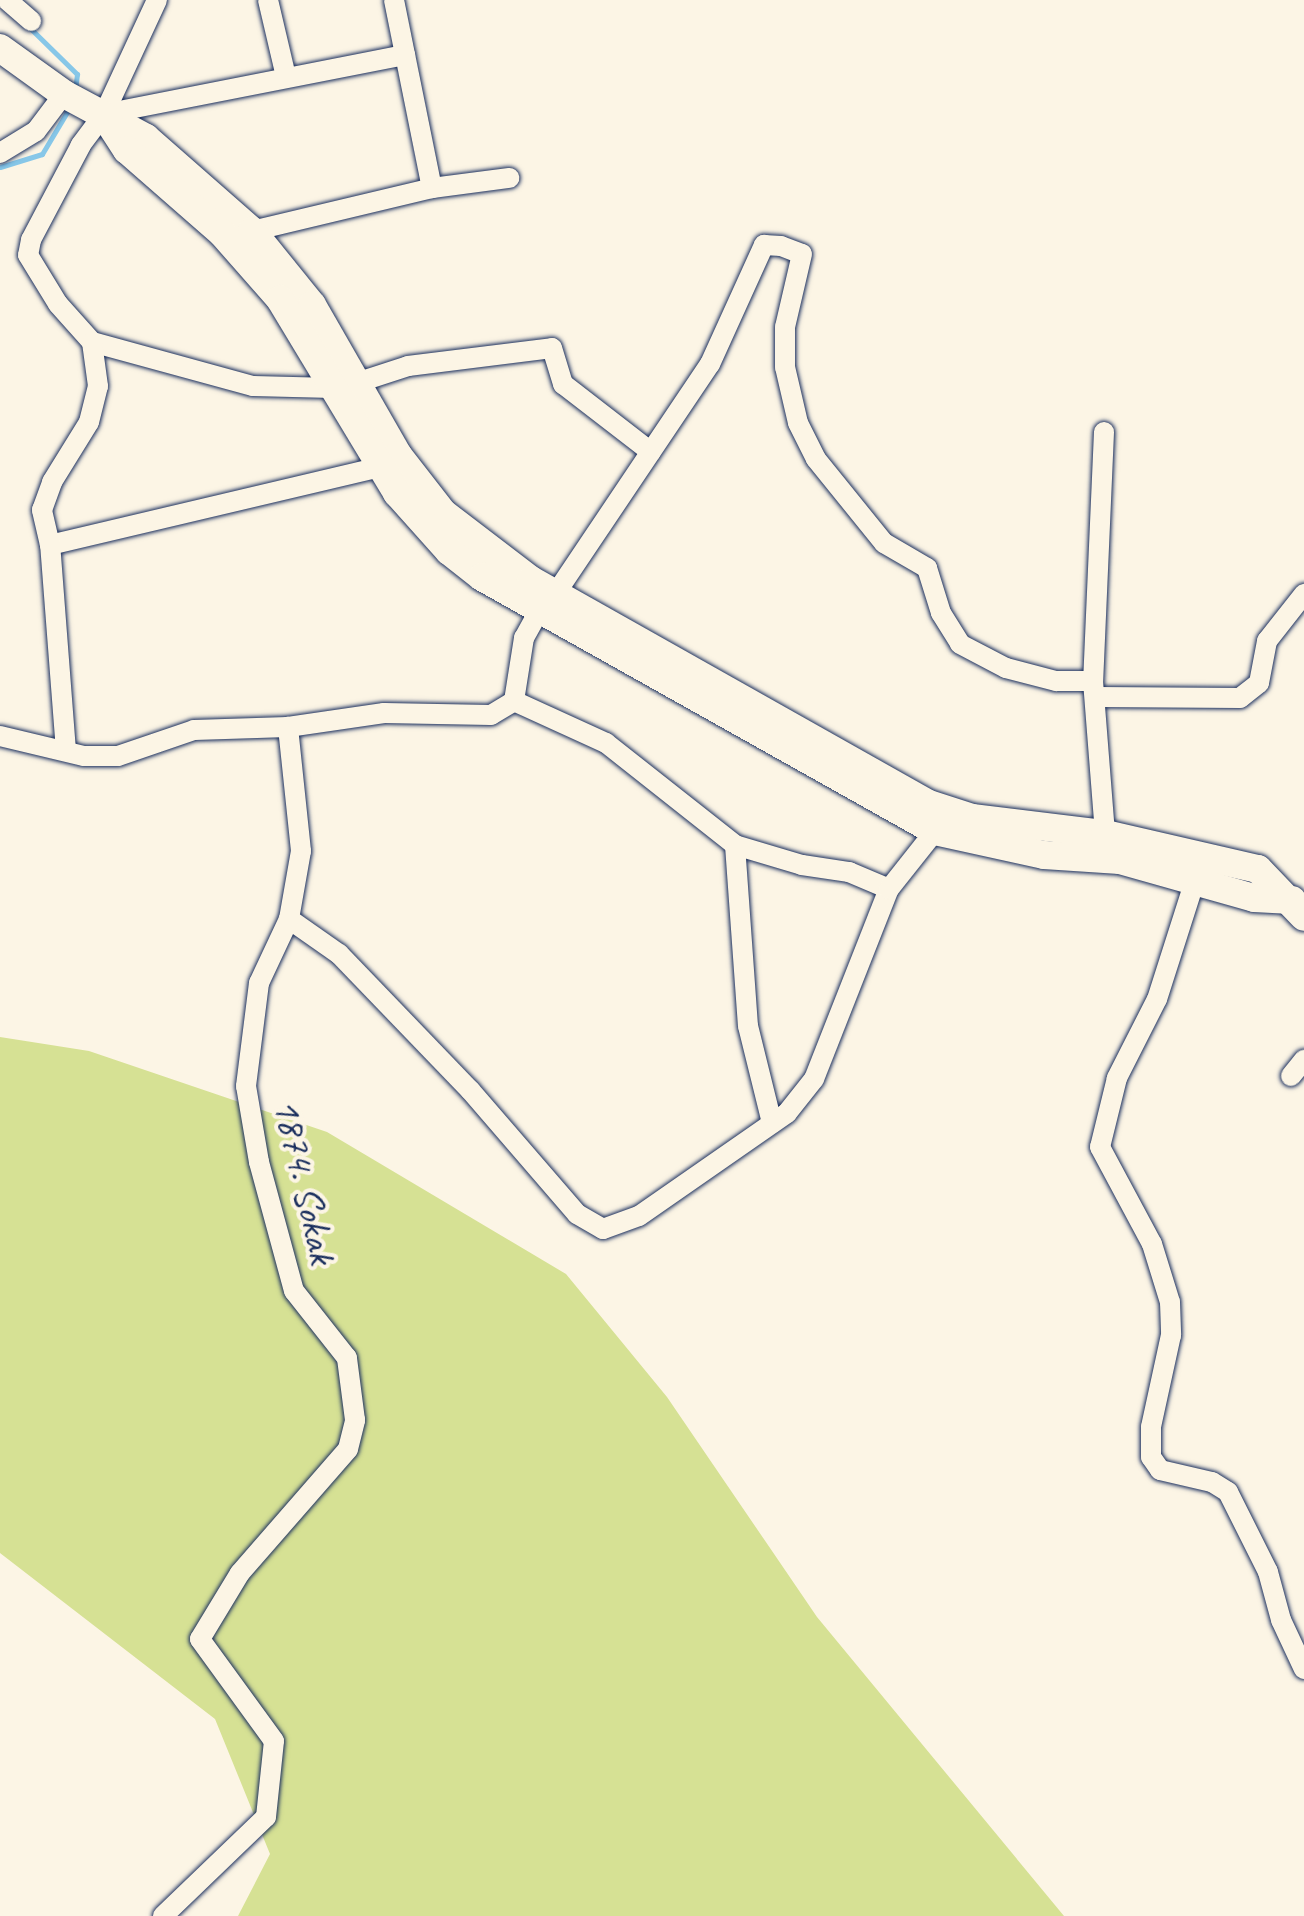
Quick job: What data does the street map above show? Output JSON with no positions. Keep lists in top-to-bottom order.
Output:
{
  "streets": {
    "street": ["1874. Sokak"]
  }
}
